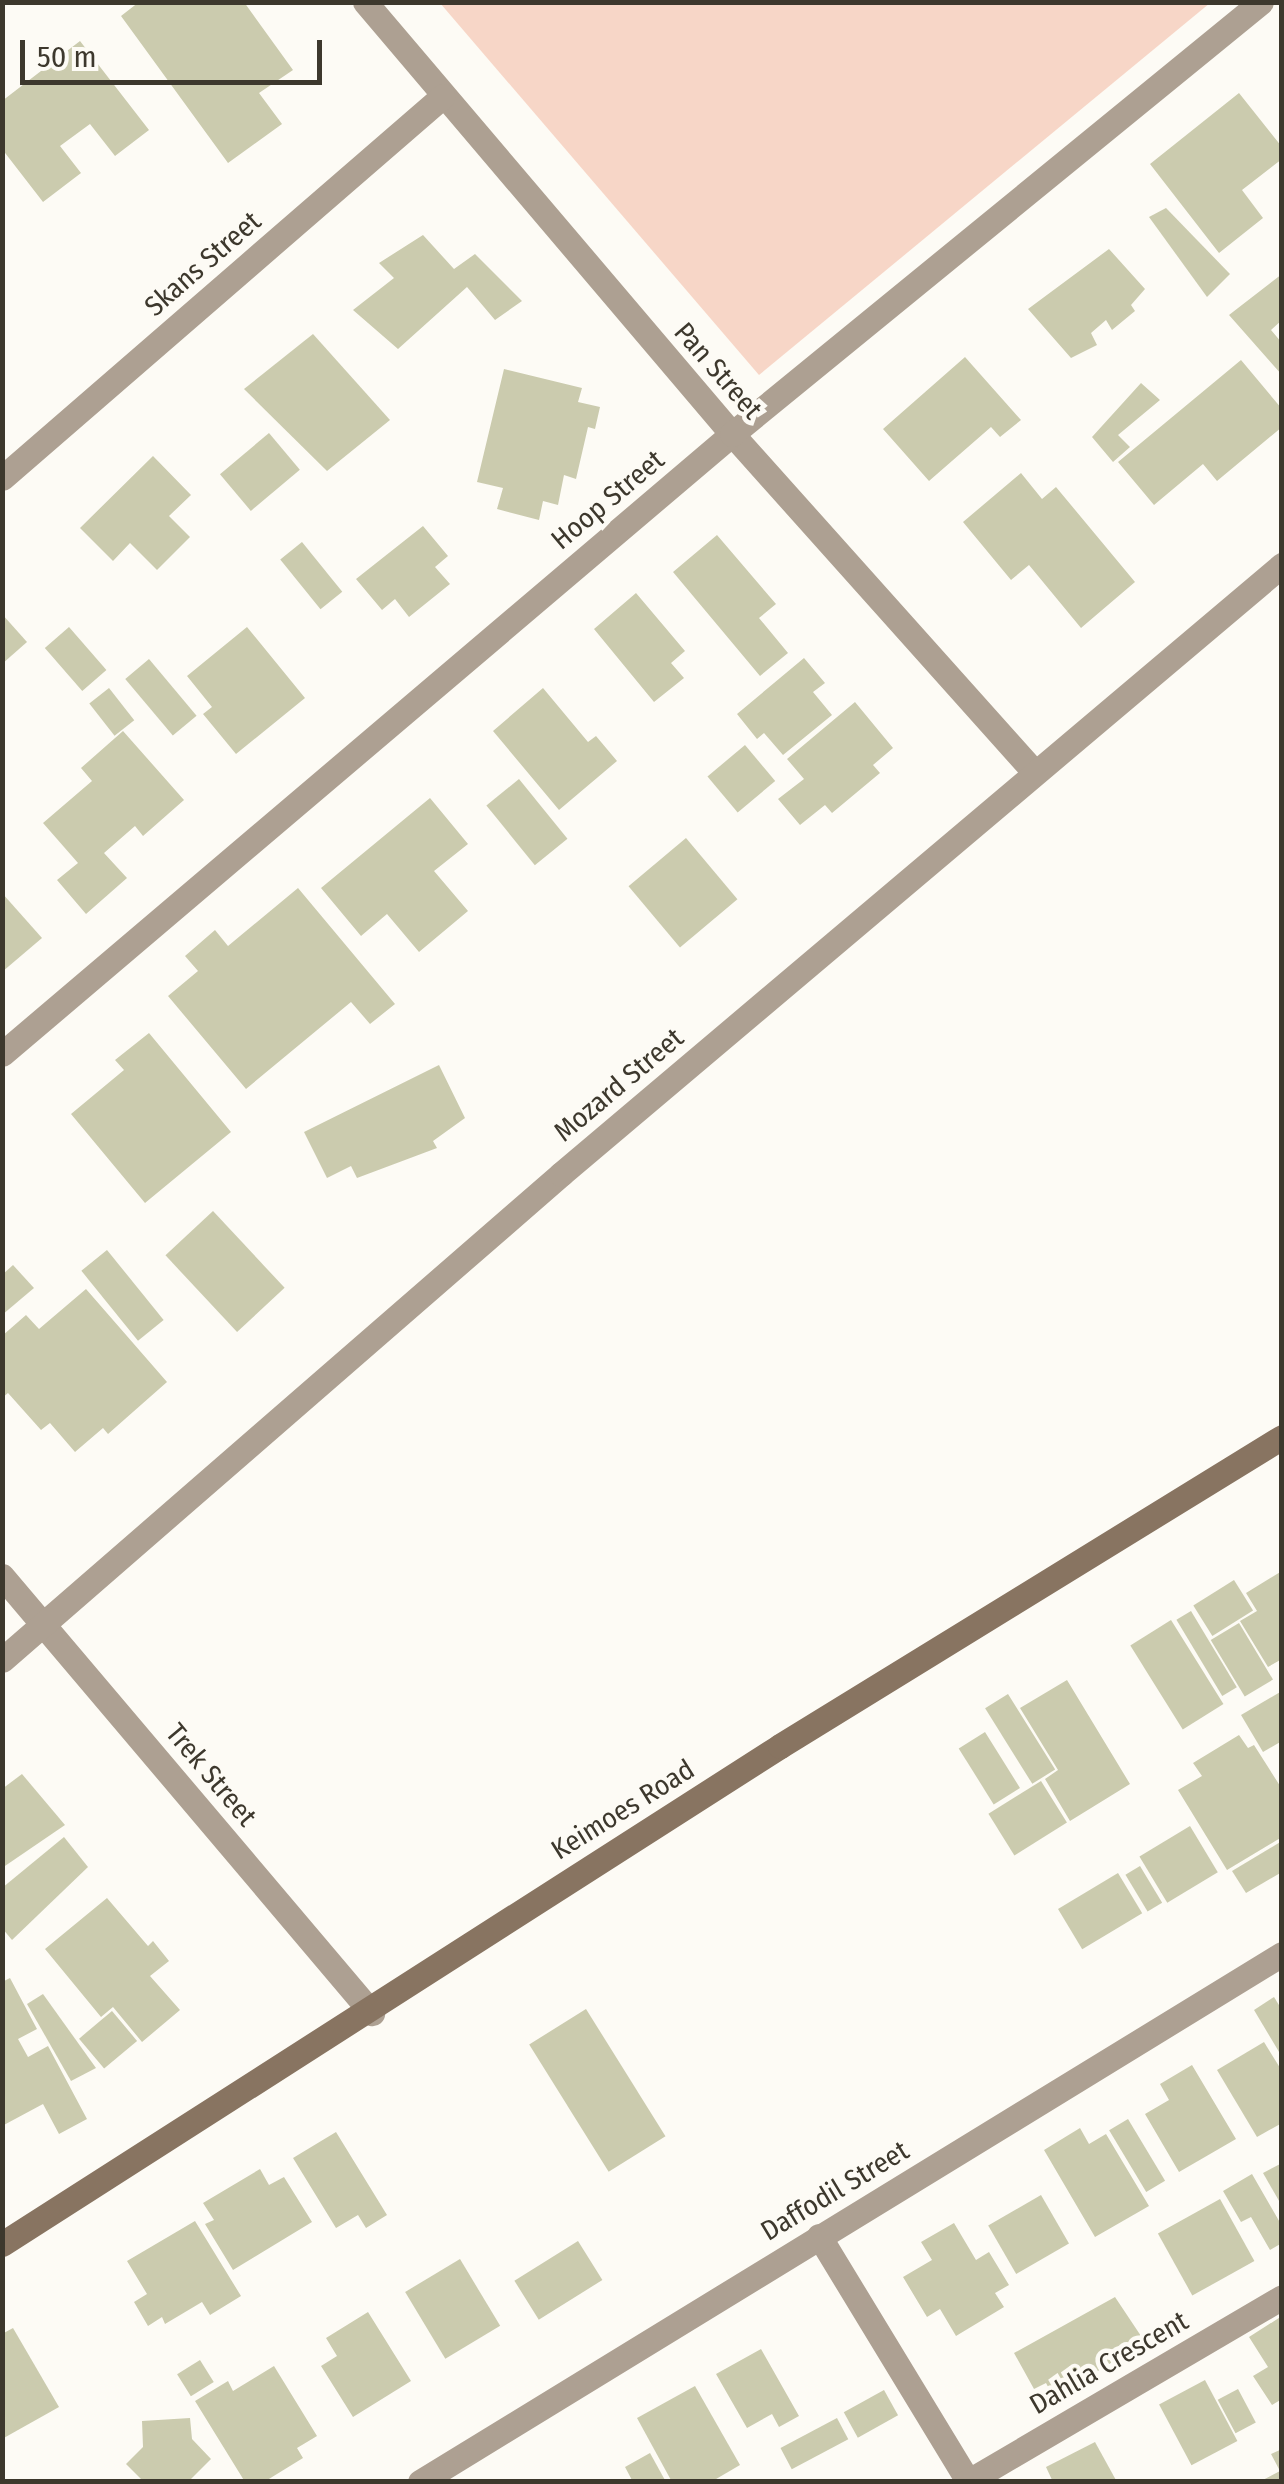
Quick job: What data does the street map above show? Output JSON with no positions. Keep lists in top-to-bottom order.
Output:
{
  "streets": {
    "street": [
      "Skans Street",
      "Pan Street",
      "Hoop Street",
      "Mozard Street",
      "Trek Street",
      "Keimoes Road",
      "Daffodil Street",
      "Dahlia Crescent"
    ]
  },
  "crossings": [
    ["Skans Street", "Pan Street"],
    ["Pan Street", "Hoop Street"],
    ["Pan Street", "Mozard Street"],
    ["Mozard Street", "Trek Street"],
    ["Trek Street", "Keimoes Road"]
  ],
  "scale_bar": "50 m"
}
